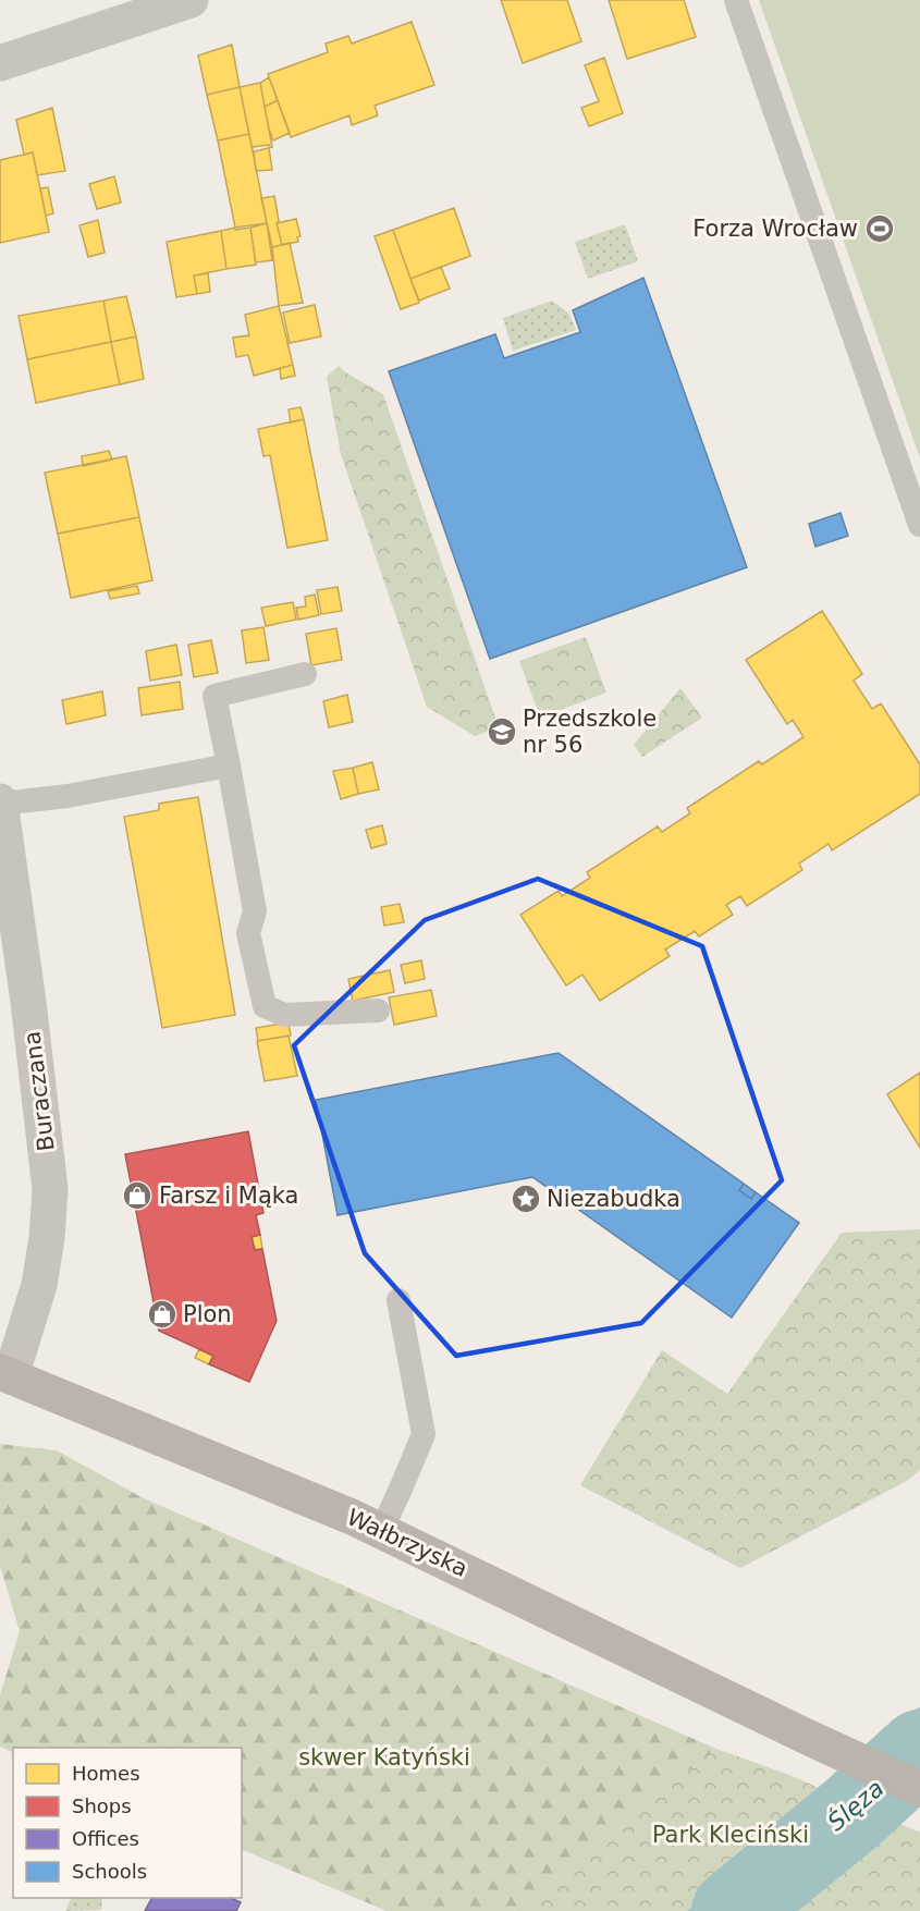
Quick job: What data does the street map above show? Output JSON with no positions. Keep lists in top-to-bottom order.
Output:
{
  "streets": {
    "street": ["Buraczana", "Wałbrzyska"]
  },
  "crossings": [
    ["Buraczana", "Wałbrzyska"]
  ],
  "water": ["Ślęza"],
  "parks": ["skwer Katyński", "Park Kleciński"],
  "places": {
    "sports": ["Forza Wrocław"],
    "school or university": ["Przedszkole nr 56"],
    "shop": ["Farsz i Mąka", "Plon"],
    "place": ["Niezabudka"]
  },
  "legend": [
    "Homes",
    "Shops",
    "Offices",
    "Schools"
  ]
}
